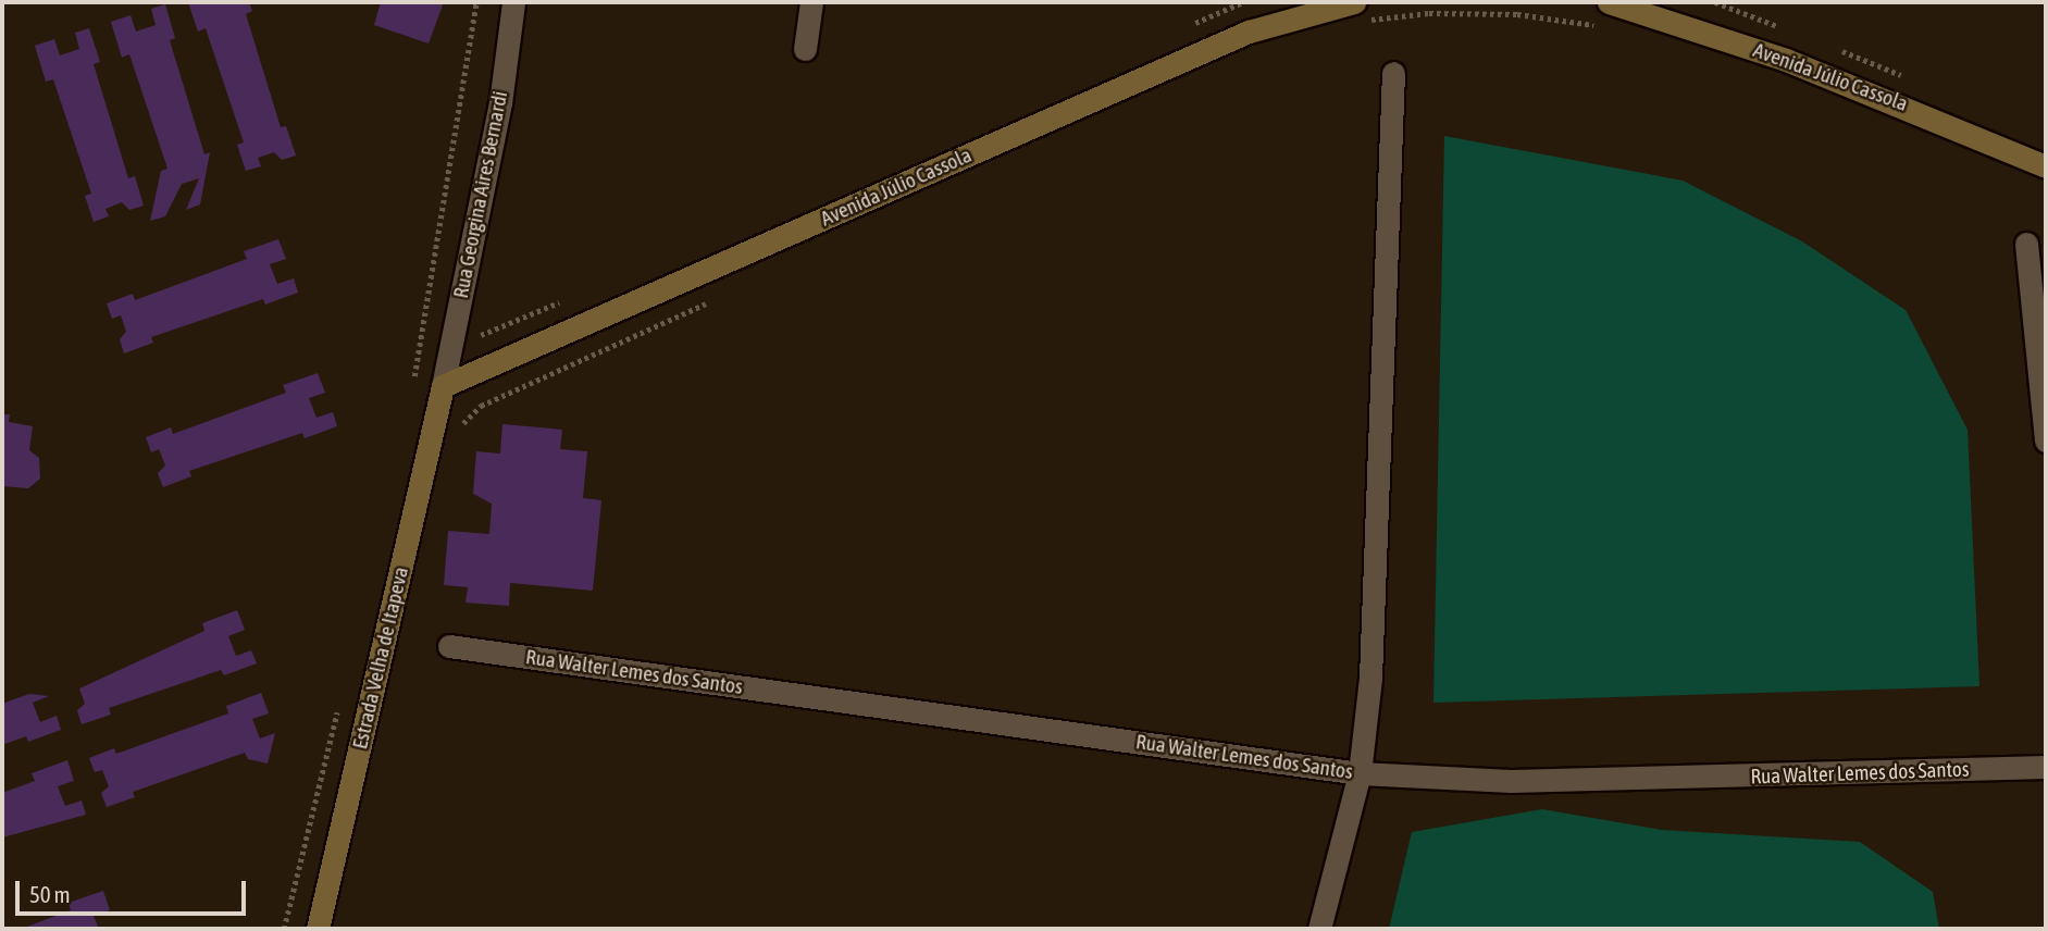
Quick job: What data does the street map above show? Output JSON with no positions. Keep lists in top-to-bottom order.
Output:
{
  "streets": {
    "main road": ["Avenida Júlio Cassola", "Estrada Velha de Itapeva"],
    "street": ["Rua Georgina Aires Bernardi", "Rua Walter Lemes dos Santos"]
  },
  "crossings": [
    ["Avenida Júlio Cassola", "Rua Georgina Aires Bernardi"],
    ["Avenida Júlio Cassola", "Estrada Velha de Itapeva"],
    ["Rua Georgina Aires Bernardi", "Estrada Velha de Itapeva"]
  ],
  "scale_bar": "50 m"
}
